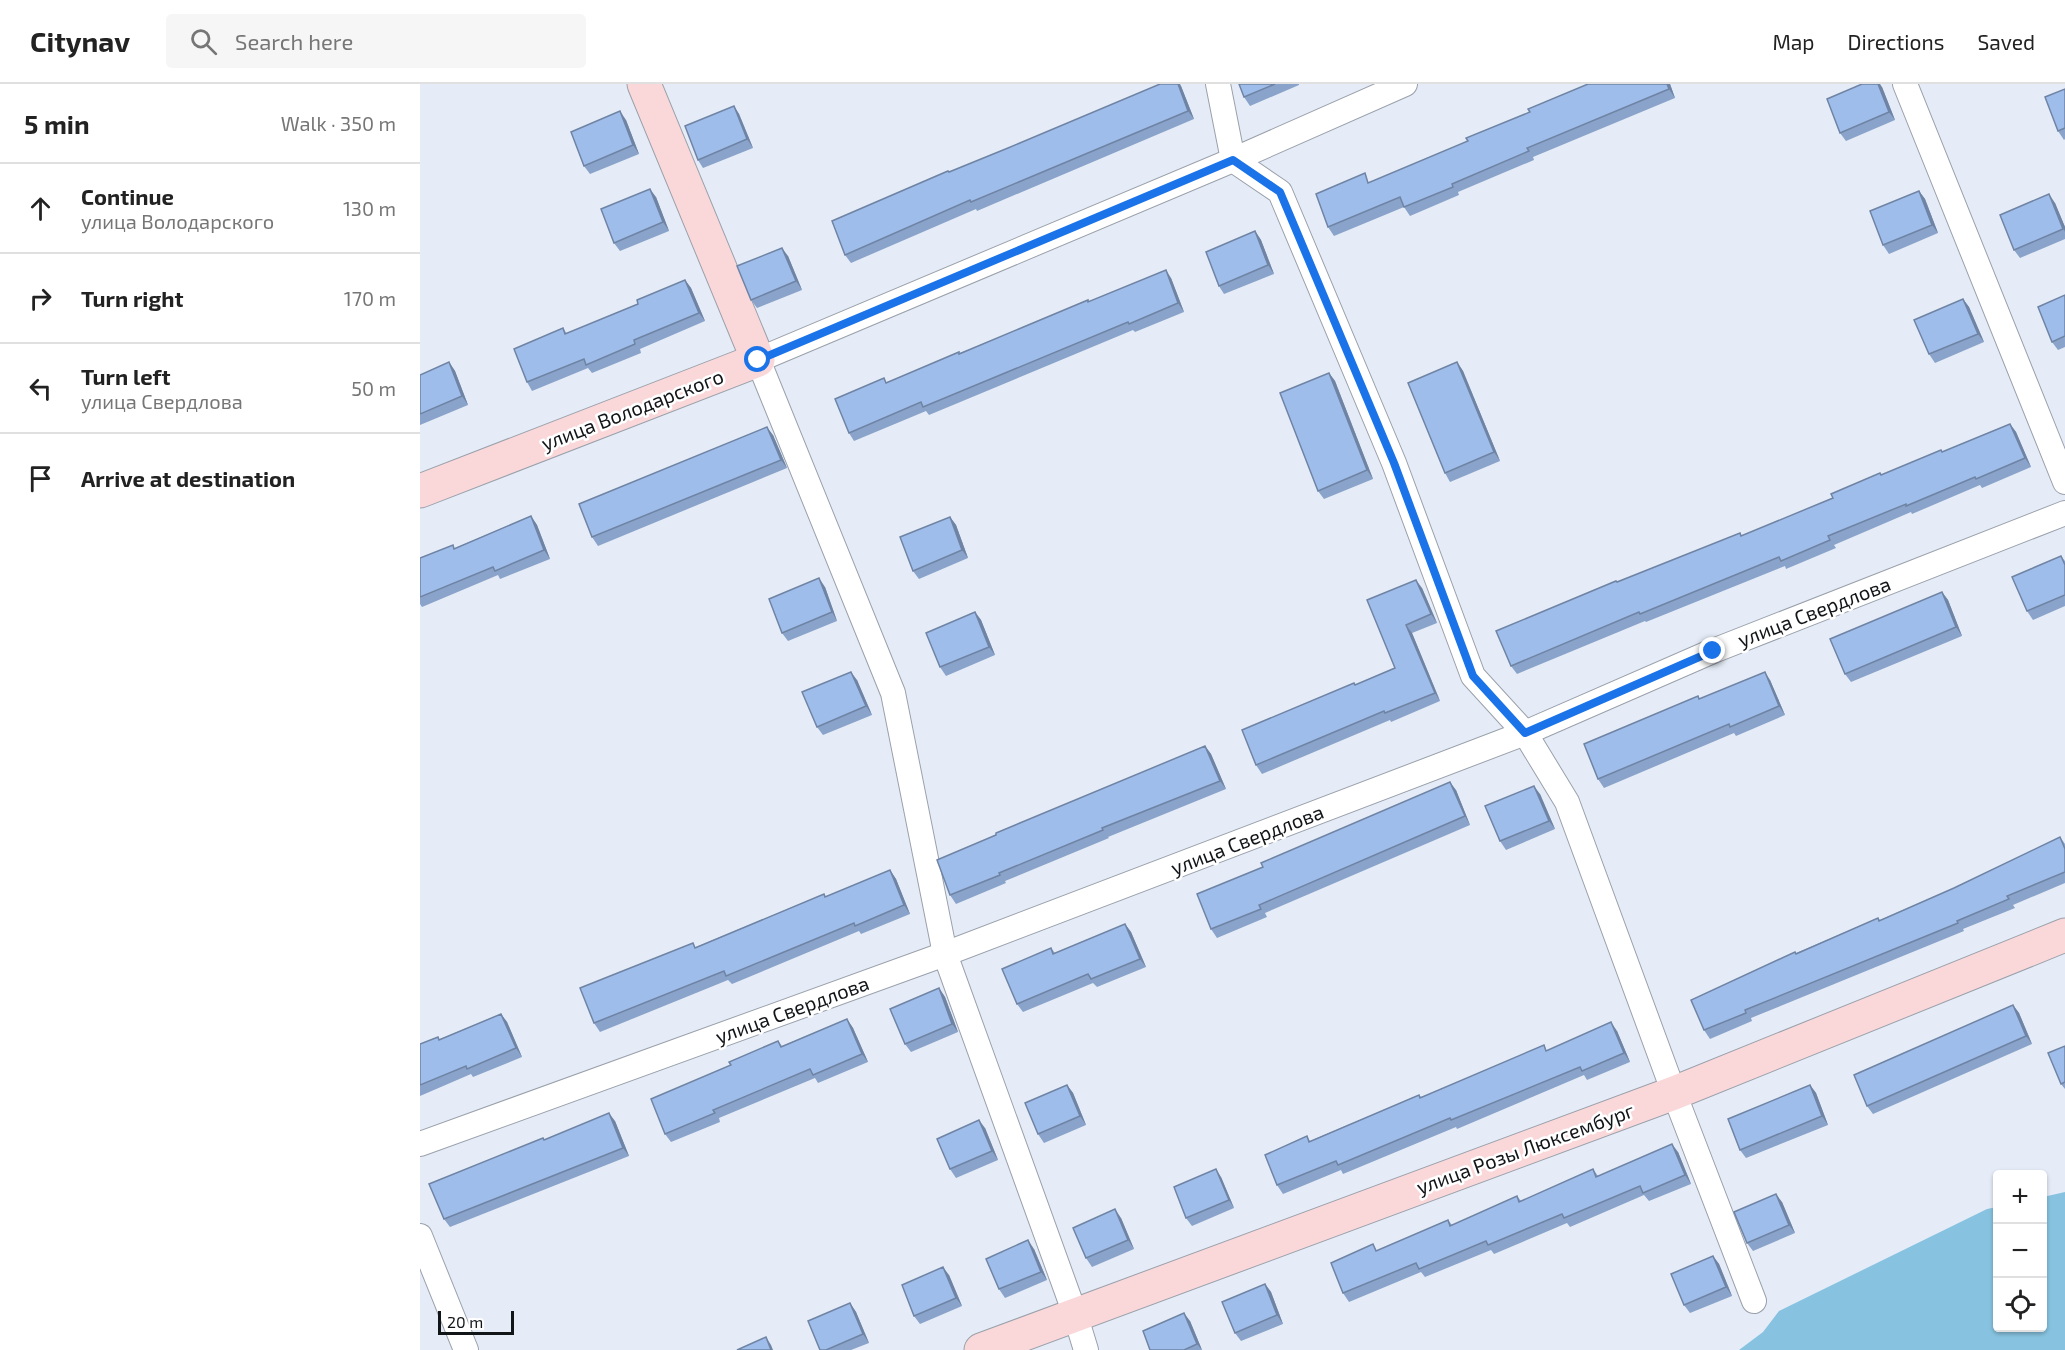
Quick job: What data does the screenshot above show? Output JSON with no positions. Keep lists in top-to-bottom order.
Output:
{
  "streets": {
    "street": ["улица Володарского", "улица Свердлова", "улица Розы Люксембург"]
  },
  "scale_bar": "20 m",
  "page": {
    "header": "Citynav",
    "search": "Search here",
    "nav": ["Map", "Directions", "Saved"],
    "heading": ["5 min", "Walk · 350 m"],
    "list": [
      ["Continue", "улица Володарского", "130 m"],
      ["Turn right", "170 m"],
      ["Turn left", "улица Свердлова", "50 m"],
      "Arrive at destination"
    ],
    "map_buttons": ["+", "−"],
    "scale": "20 m"
  }
}
